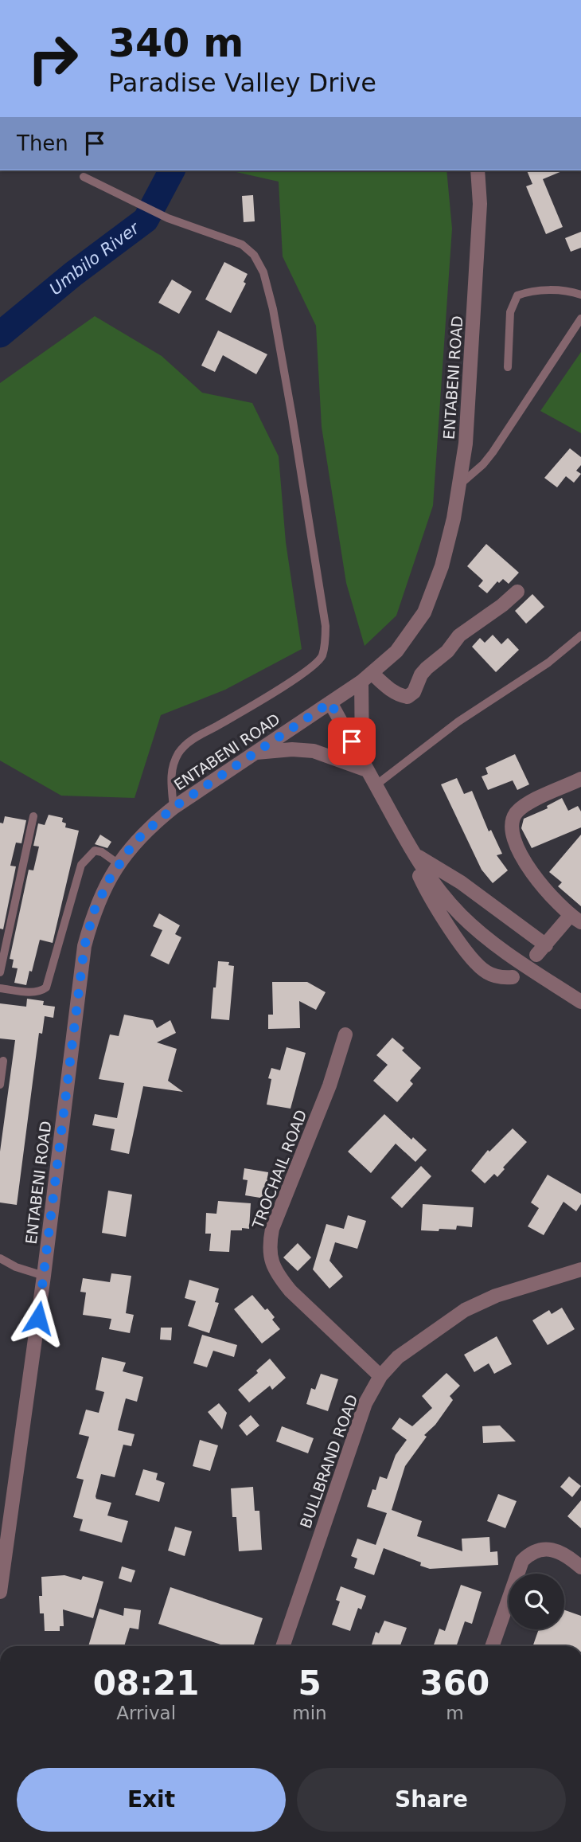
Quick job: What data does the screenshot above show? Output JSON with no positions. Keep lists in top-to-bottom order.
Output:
{
  "streets": {
    "street": ["ENTABENI ROAD", "TROCHAIL ROAD", "BULLBRAND ROAD"]
  },
  "crossings": [
    ["TROCHAIL ROAD", "BULLBRAND ROAD"]
  ],
  "water": ["Umbilo River"],
  "page": {
    "turn": ["340 m", "Paradise Valley Drive"],
    "then": "Then",
    "eta": [
      "08:21",
      "Arrival",
      "5",
      "min",
      "360",
      "m"
    ],
    "buttons": ["Exit", "Share"]
  }
}
